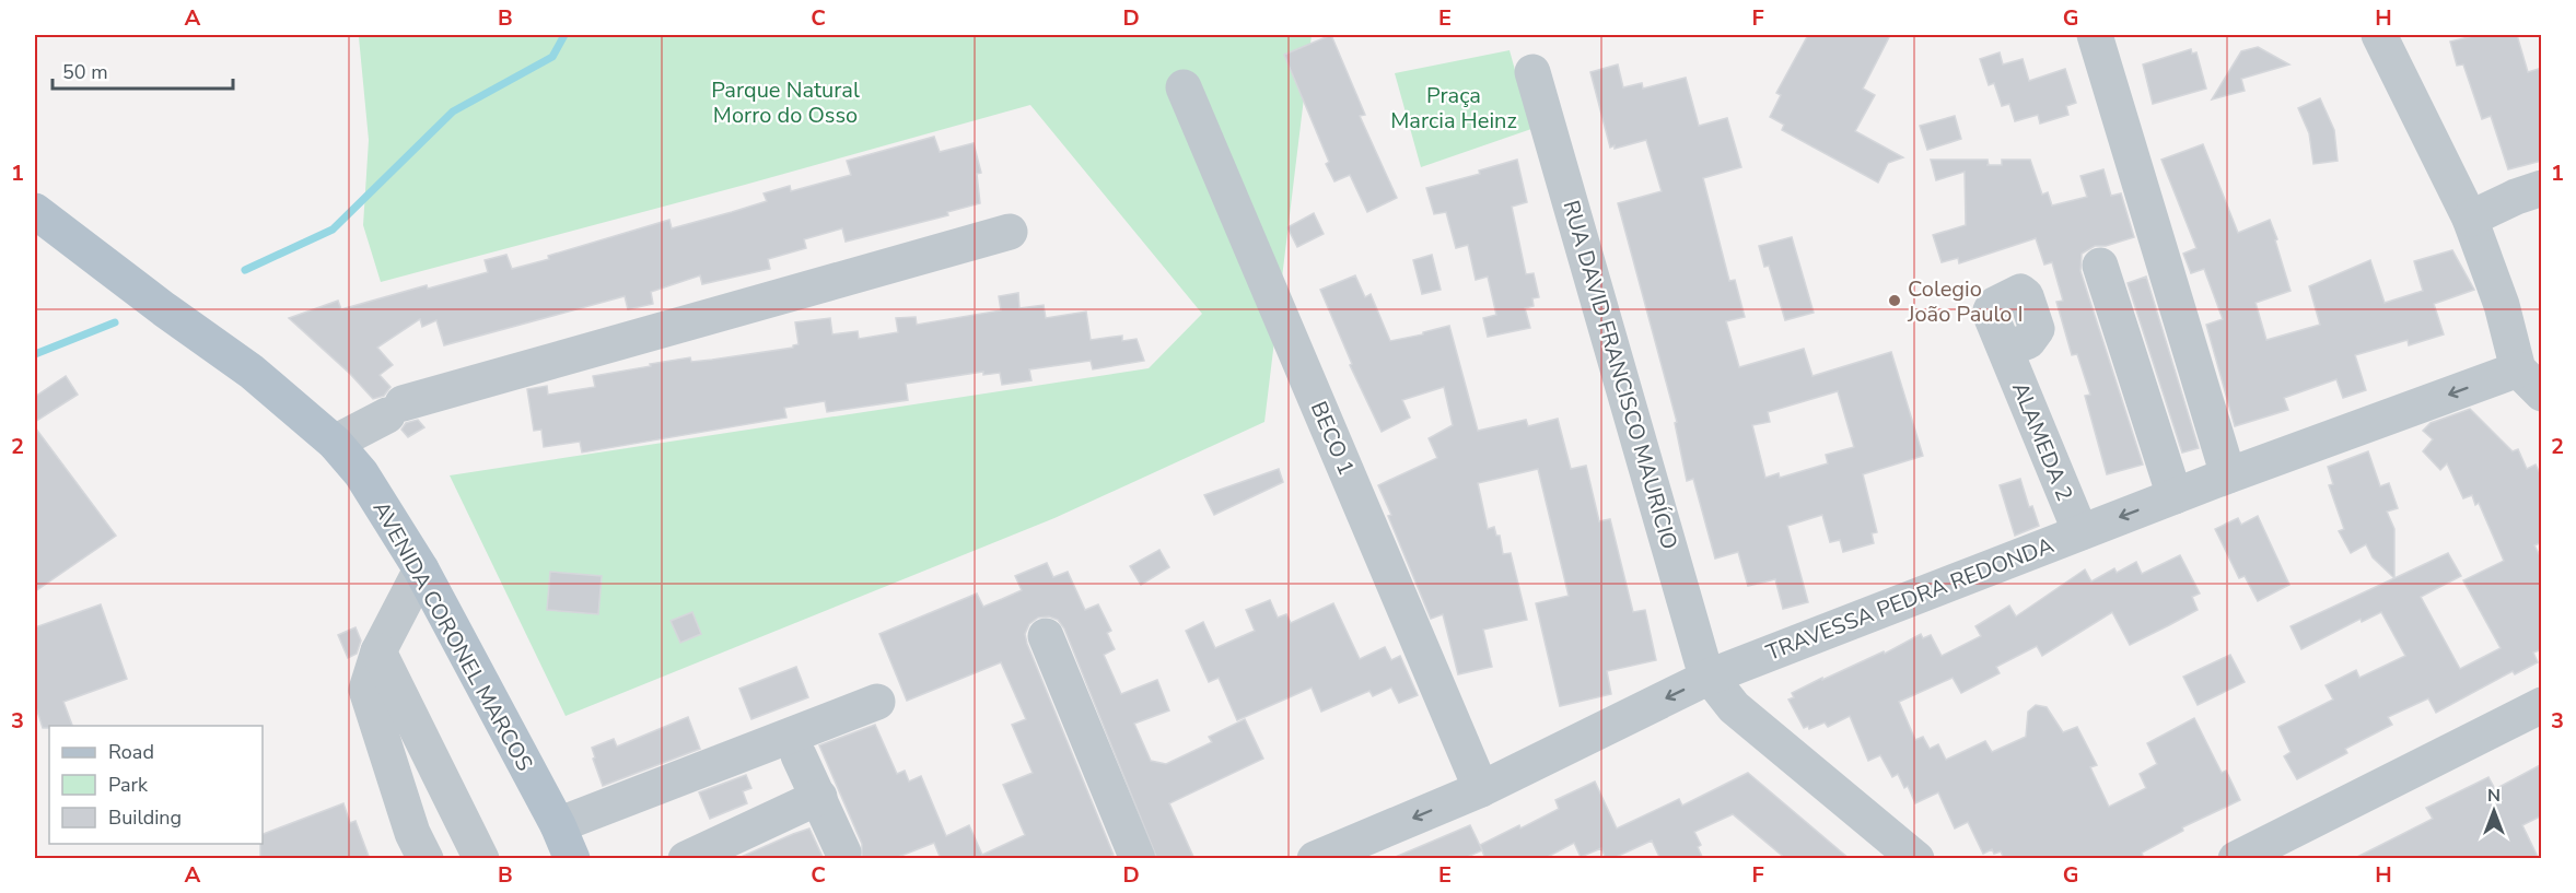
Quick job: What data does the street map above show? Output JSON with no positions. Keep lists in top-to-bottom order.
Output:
{
  "streets": {
    "main road": ["AVENIDA CORONEL MARCOS"],
    "street": [
      "RUA DAVID FRANCISCO MAURÍCIO",
      "BECO 1",
      "ALAMEDA 2",
      "TRAVESSA PEDRA REDONDA"
    ]
  },
  "crossings": [
    ["RUA DAVID FRANCISCO MAURÍCIO", "TRAVESSA PEDRA REDONDA"],
    ["BECO 1", "TRAVESSA PEDRA REDONDA"],
    ["ALAMEDA 2", "TRAVESSA PEDRA REDONDA"]
  ],
  "one_way": ["TRAVESSA PEDRA REDONDA"],
  "parks": ["Parque Natural Morro do Osso", "Praça Marcia Heinz"],
  "places": ["Colegio João Paulo I"],
  "legend": ["Road", "Park", "Building"],
  "scale_bar": "50 m",
  "north": "top",
  "grid": {
    "columns": [
      "A",
      "B",
      "C",
      "D",
      "E",
      "F",
      "G",
      "H"
    ],
    "rows": ["1", "2", "3"]
  }
}
